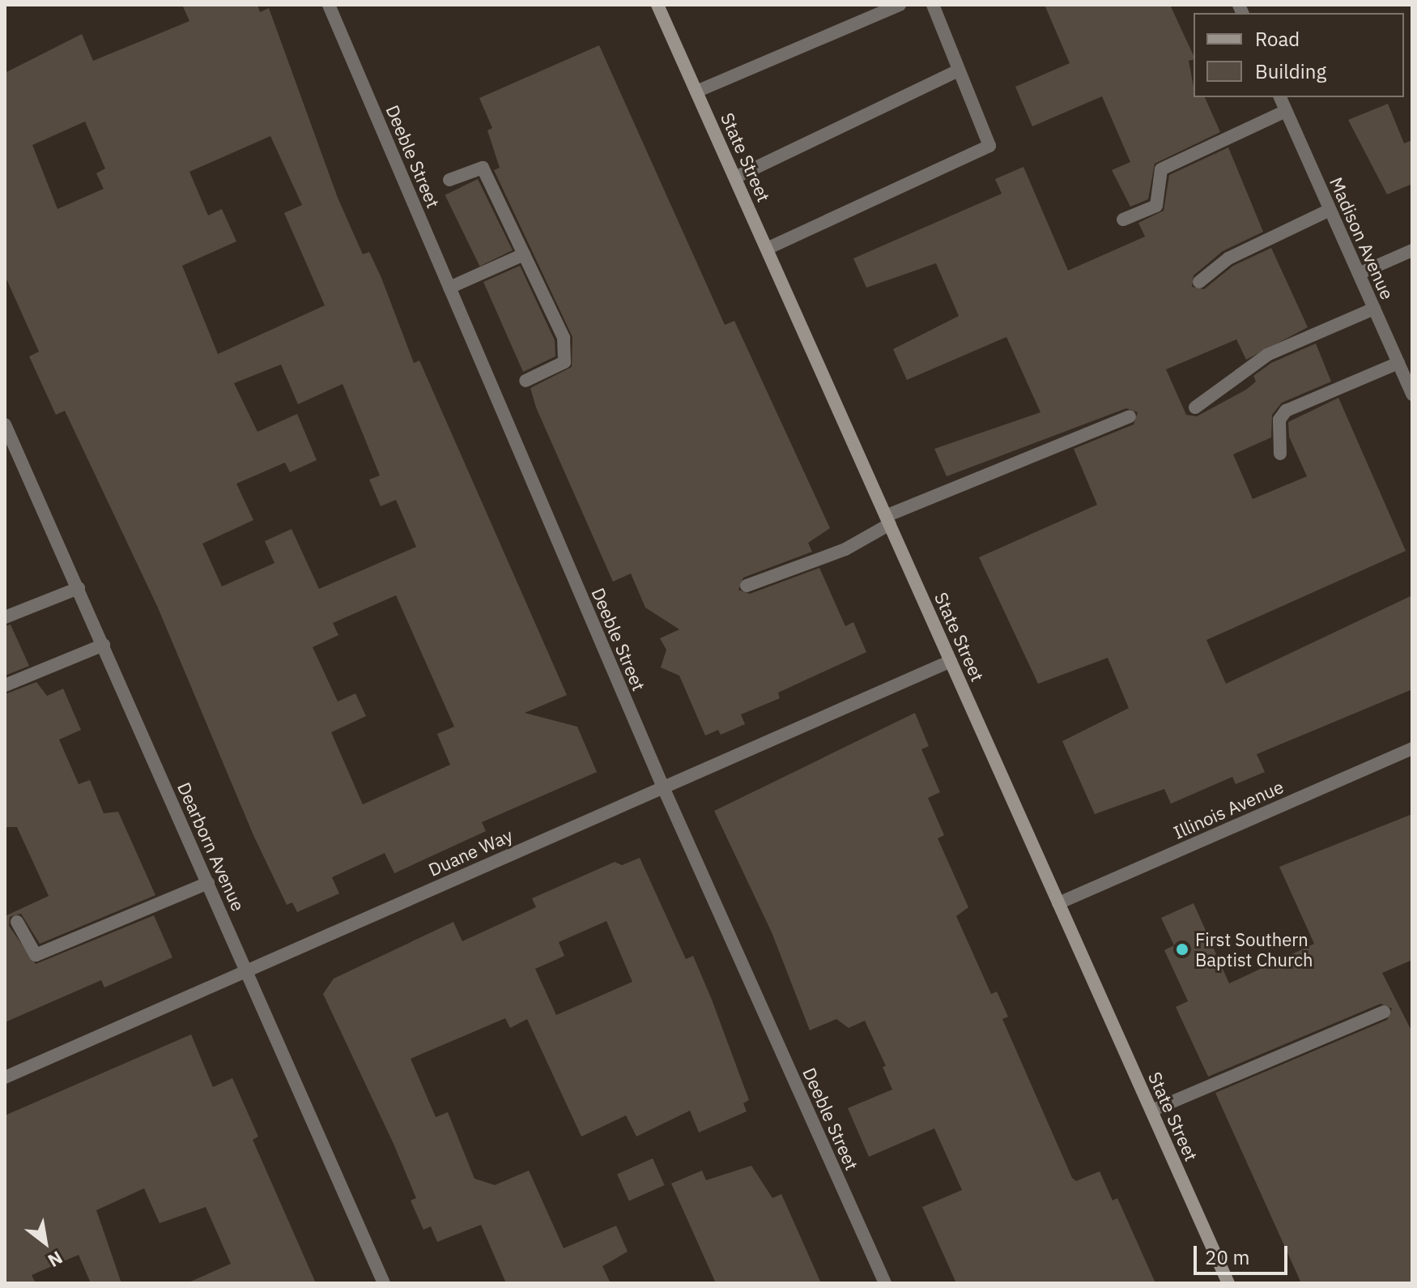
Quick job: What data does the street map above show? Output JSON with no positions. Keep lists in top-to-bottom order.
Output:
{
  "streets": {
    "main road": ["State Street"],
    "street": [
      "Deeble Street",
      "Madison Avenue",
      "Illinois Avenue",
      "Dearborn Avenue",
      "Duane Way"
    ]
  },
  "crossings": [
    ["Deeble Street", "Duane Way"],
    ["State Street", "Illinois Avenue"],
    ["State Street", "Duane Way"],
    ["Dearborn Avenue", "Duane Way"]
  ],
  "places": ["First Southern Baptist Church"],
  "legend": ["Road", "Building"],
  "scale_bar": "20 m",
  "north": "bottom right"
}
